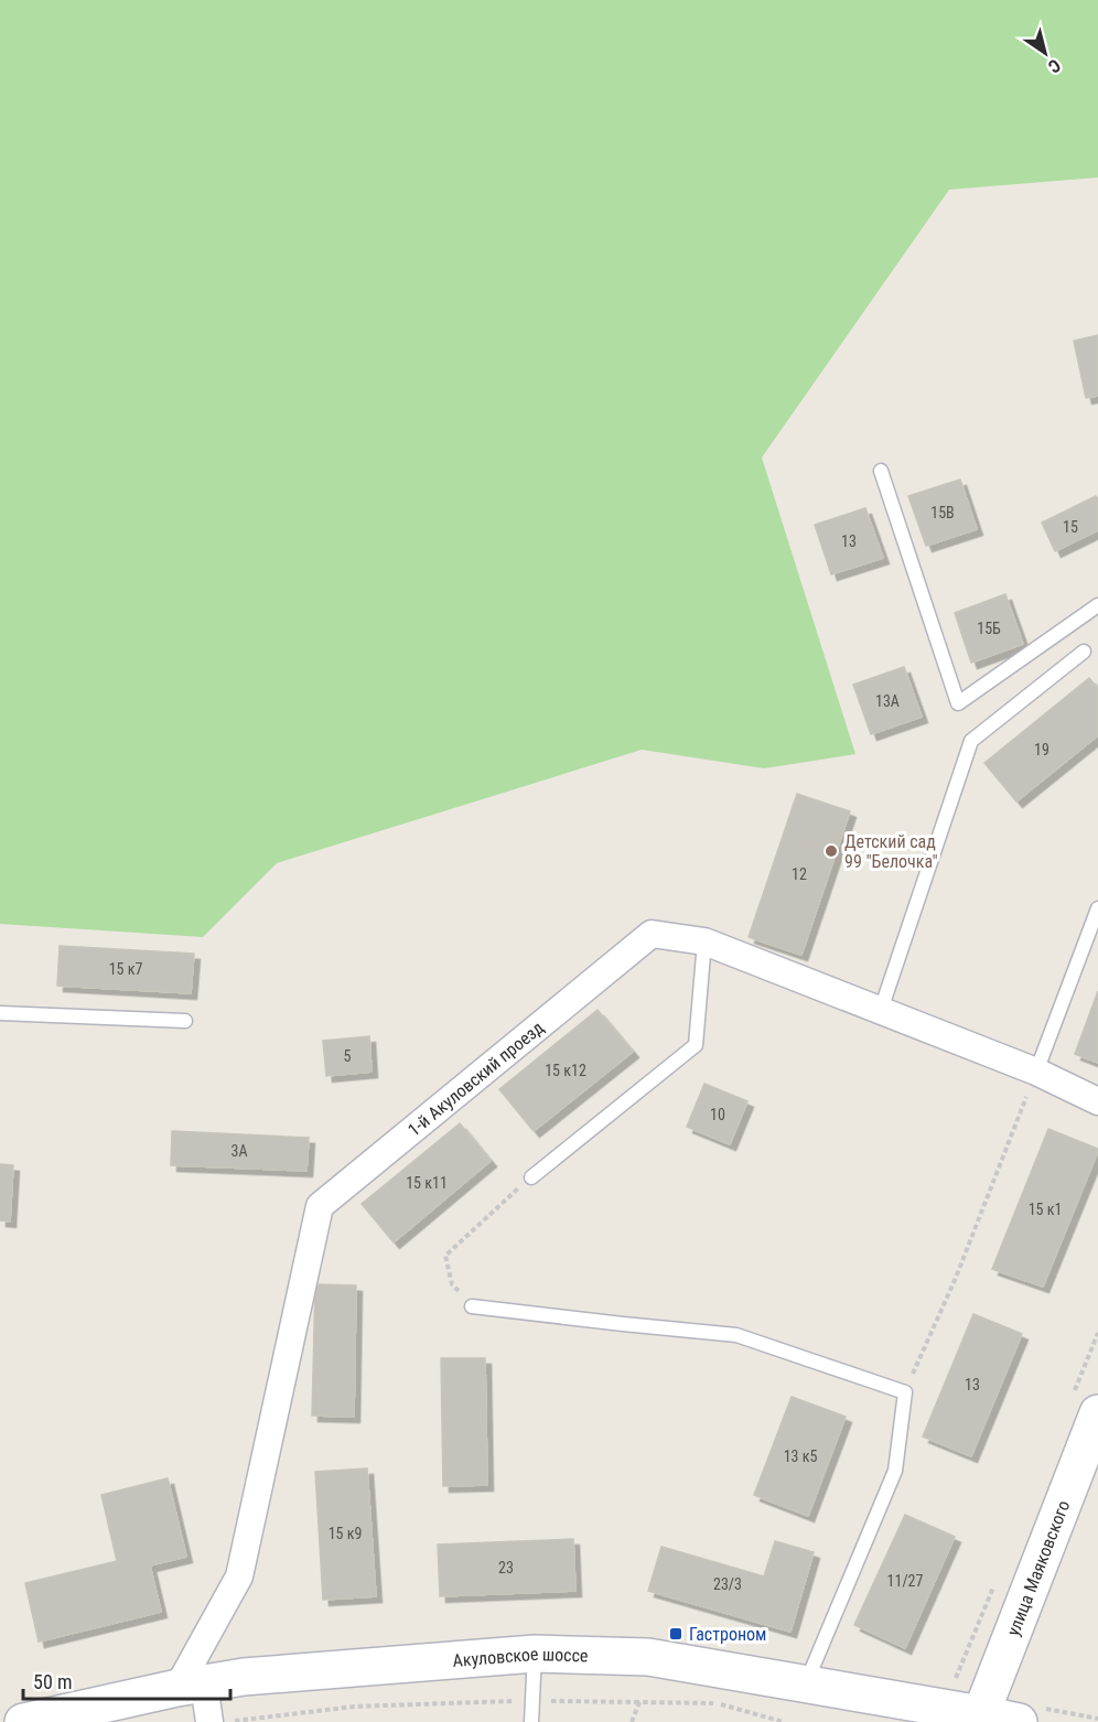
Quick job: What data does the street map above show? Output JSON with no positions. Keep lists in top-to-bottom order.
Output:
{
  "streets": {
    "street": ["1-й Акуловский проезд", "улица Маяковского", "Акуловское шоссе"]
  },
  "crossings": [
    ["1-й Акуловский проезд", "Акуловское шоссе"],
    ["улица Маяковского", "Акуловское шоссе"]
  ],
  "places": {
    "other": ["Детский сад 99 \"Белочка\""],
    "transit": ["Гастроном"]
  },
  "house_numbers": [
    "15В",
    "15",
    "13",
    "15Б",
    "13А",
    "19",
    "12",
    "15 к7",
    "5",
    "15 к12",
    "10",
    "3А",
    "15 к11",
    "15 к1",
    "13",
    "13 к5",
    "15 к9",
    "23",
    "11/27",
    "23/3"
  ],
  "scale_bar": "50 m",
  "north": "bottom right"
}
